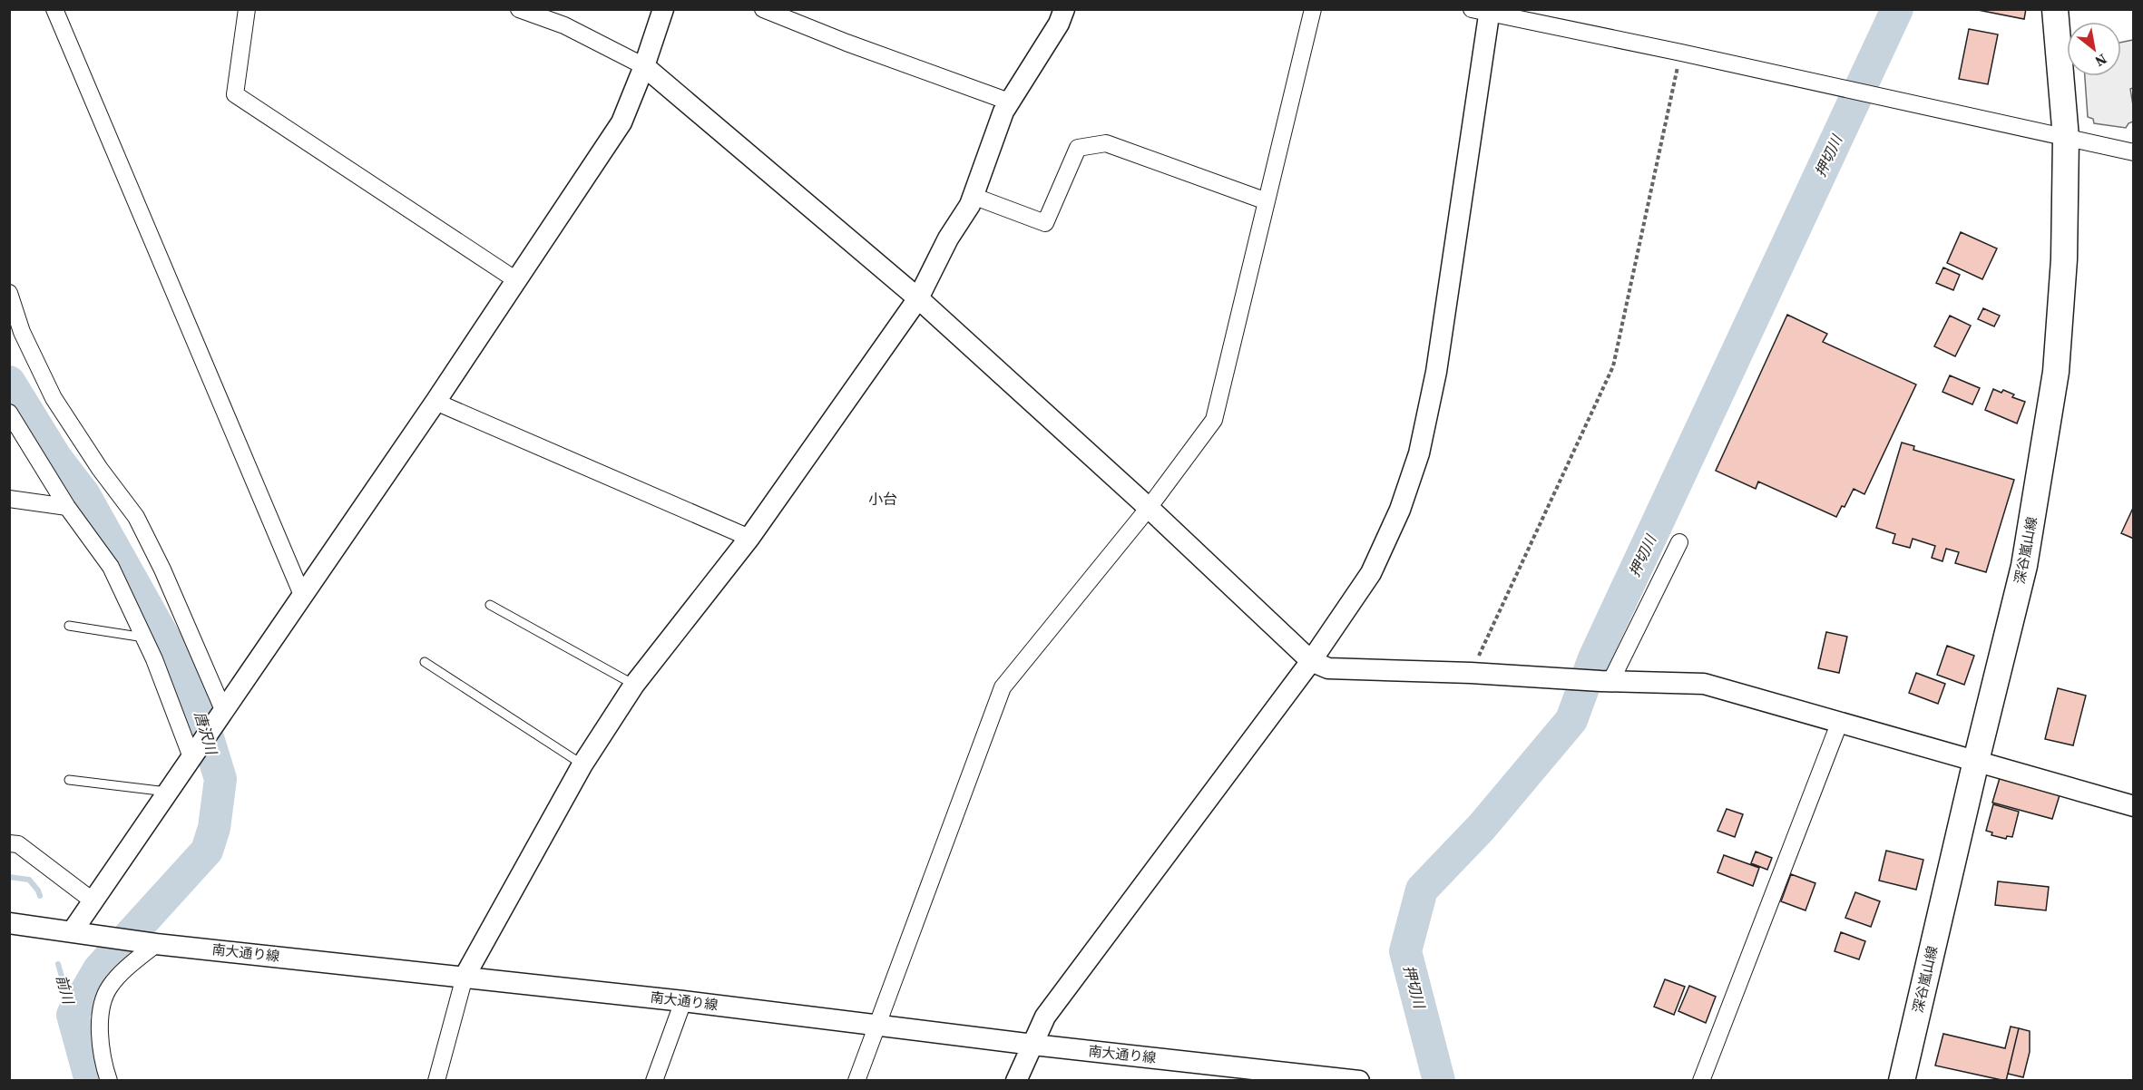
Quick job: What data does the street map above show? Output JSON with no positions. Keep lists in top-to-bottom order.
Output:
{
  "streets": {
    "main road": ["深谷嵐山線"],
    "street": ["南大通り線"]
  },
  "districts": ["小台"],
  "water": ["押切川", "唐沢川", "前川"],
  "north": "bottom right"
}
